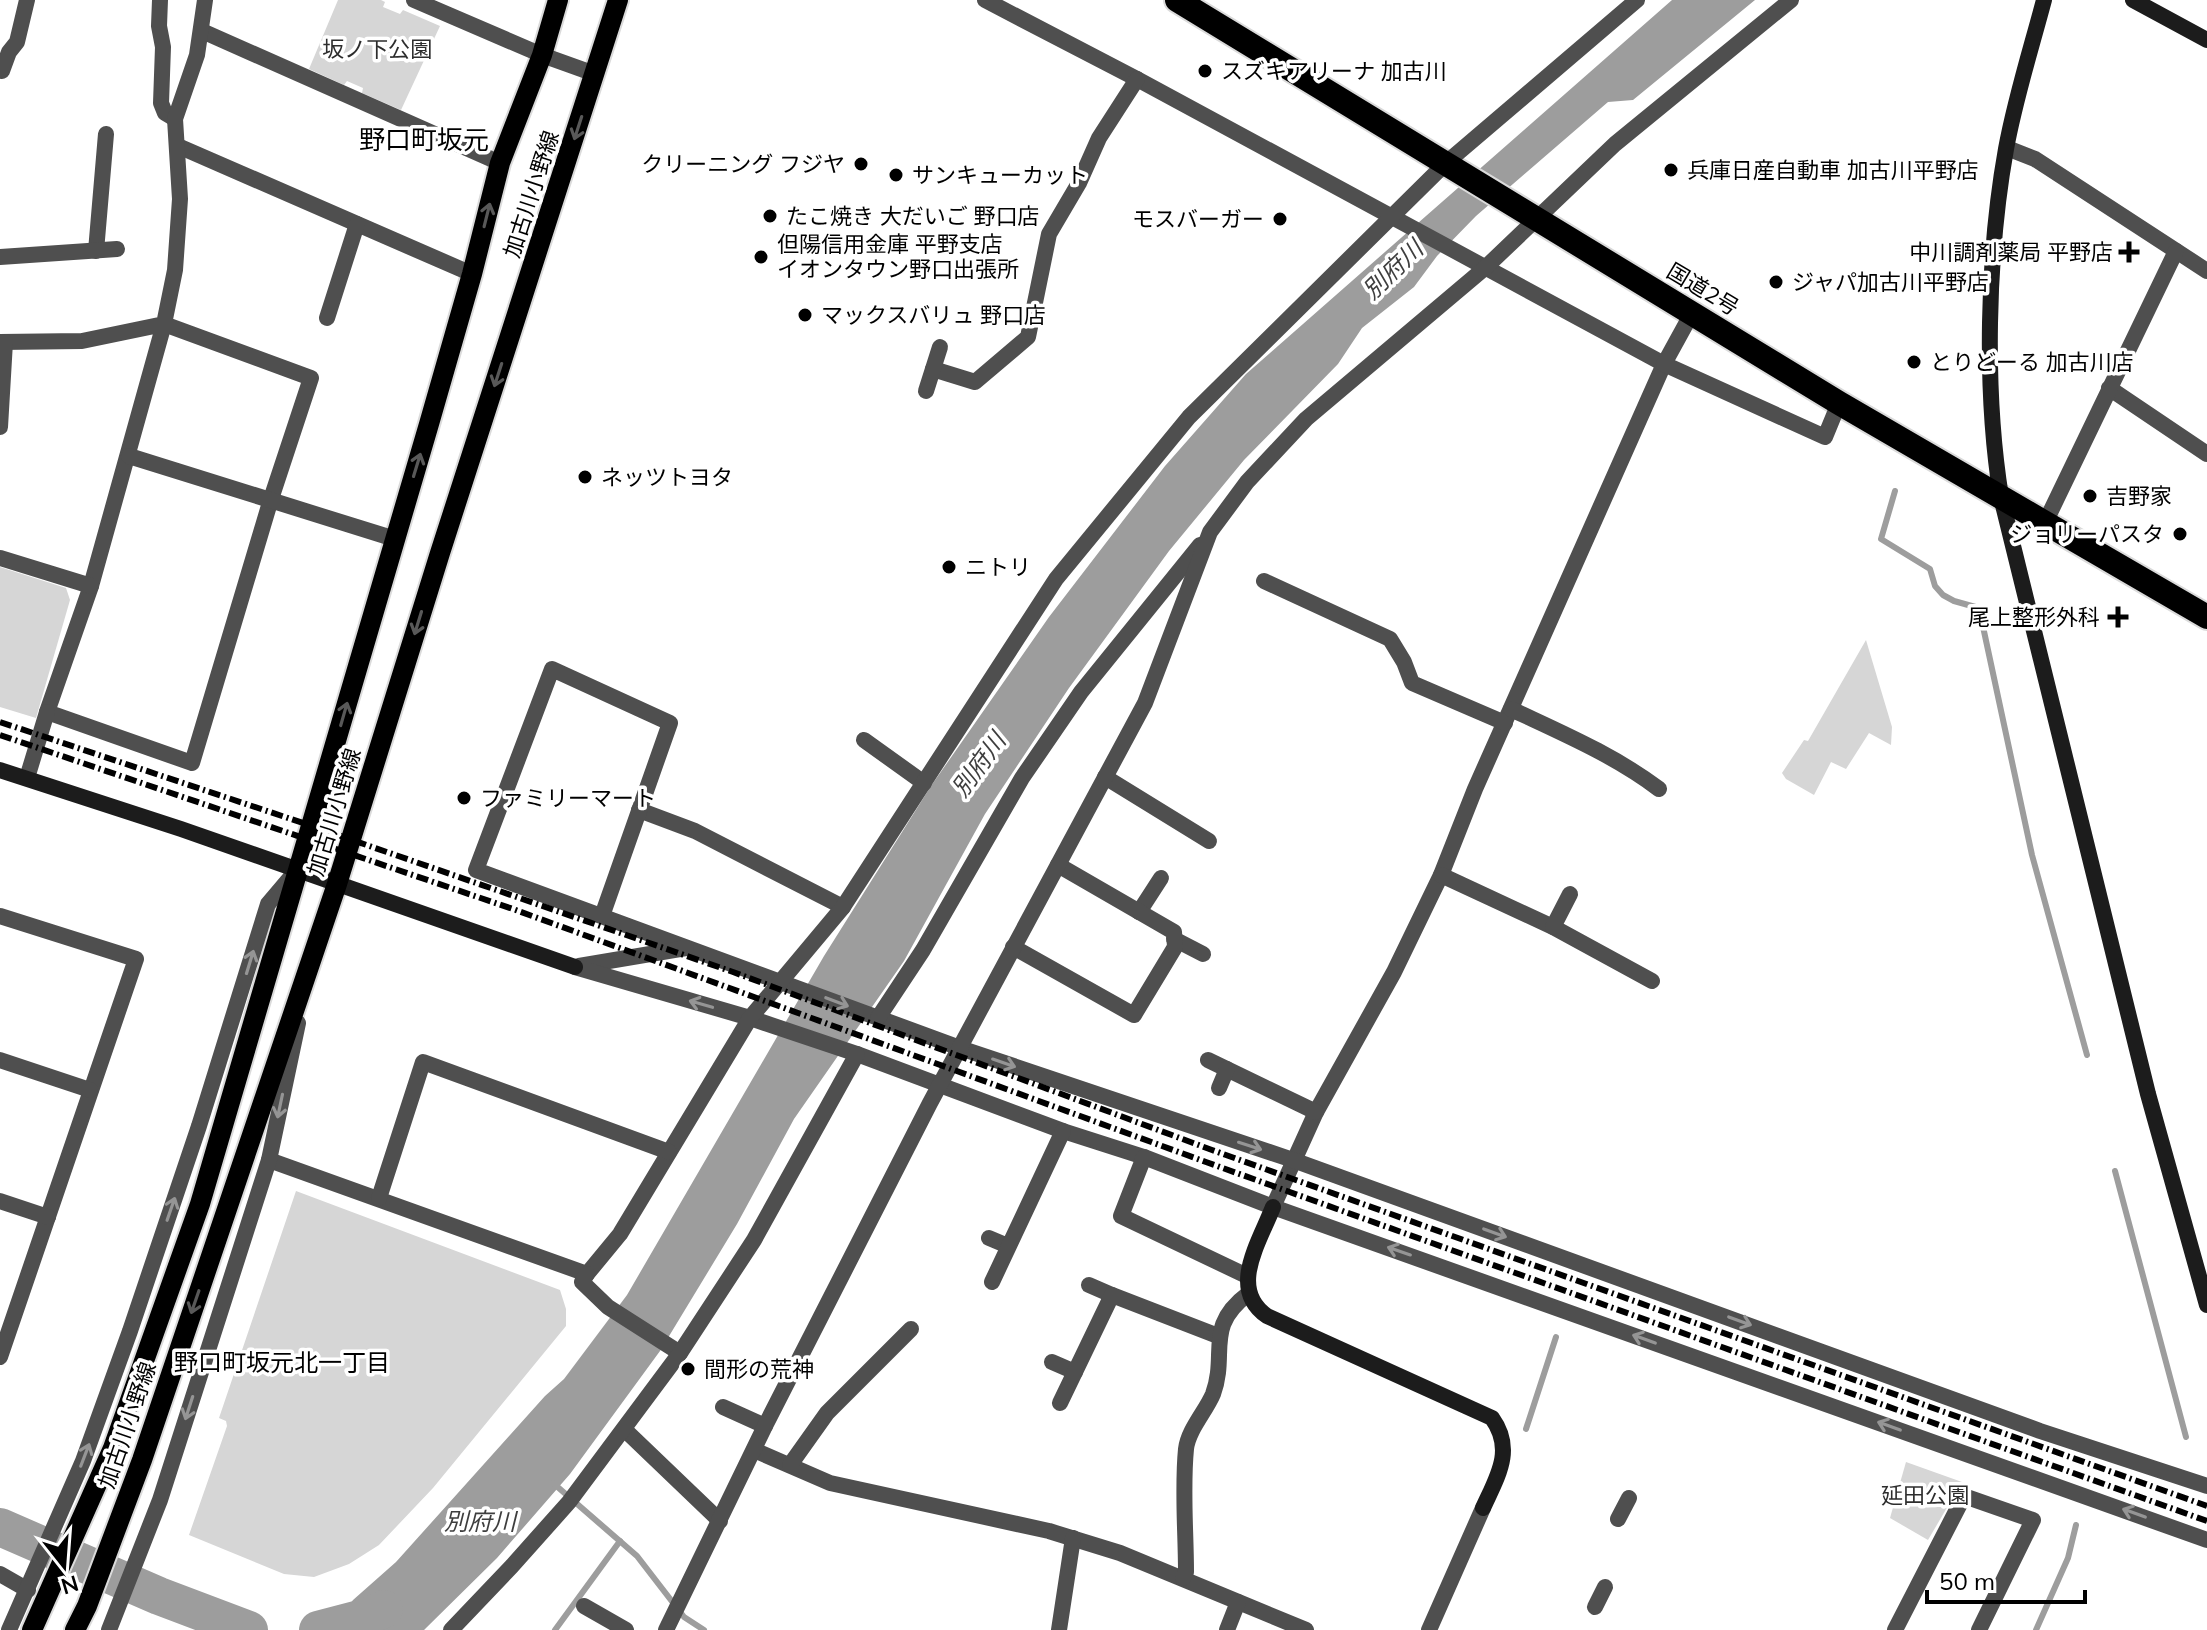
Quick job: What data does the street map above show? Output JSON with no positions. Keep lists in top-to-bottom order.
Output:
{
  "streets": {
    "highway": ["国道2号"],
    "main road": ["加古川小野線"]
  },
  "districts": ["野口町坂元", "野口町坂元北一丁目"],
  "water": ["別府川"],
  "parks": ["坂ノ下公園", "延田公園"],
  "places": {
    "other": [
      "スズキアリーナ 加古川",
      "クリーニング フジヤ",
      "兵庫日産自動車 加古川平野店",
      "サンキューカット",
      "たこ焼き 大だいご 野口店",
      "モスバーガー",
      "但陽信用金庫 平野支店 イオンタウン野口出張所",
      "ジャパ加古川平野店",
      "マックスバリュ 野口店",
      "とりどーる 加古川店",
      "ネッツトヨタ",
      "吉野家",
      "ジョリーパスタ",
      "ニトリ",
      "ファミリーマート",
      "間形の荒神"
    ],
    "health": ["中川調剤薬局 平野店", "尾上整形外科"]
  },
  "scale_bar": "50 m",
  "north": "bottom"
}
